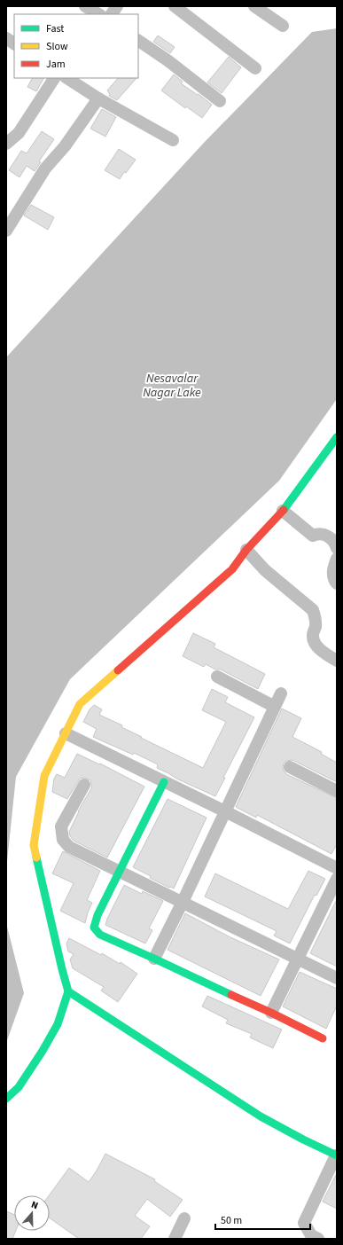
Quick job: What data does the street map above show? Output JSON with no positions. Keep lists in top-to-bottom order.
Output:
{
  "water": ["Nesavalar Nagar Lake"],
  "legend": ["Fast", "Slow", "Jam"],
  "scale_bar": "50 m",
  "north": "top"
}
